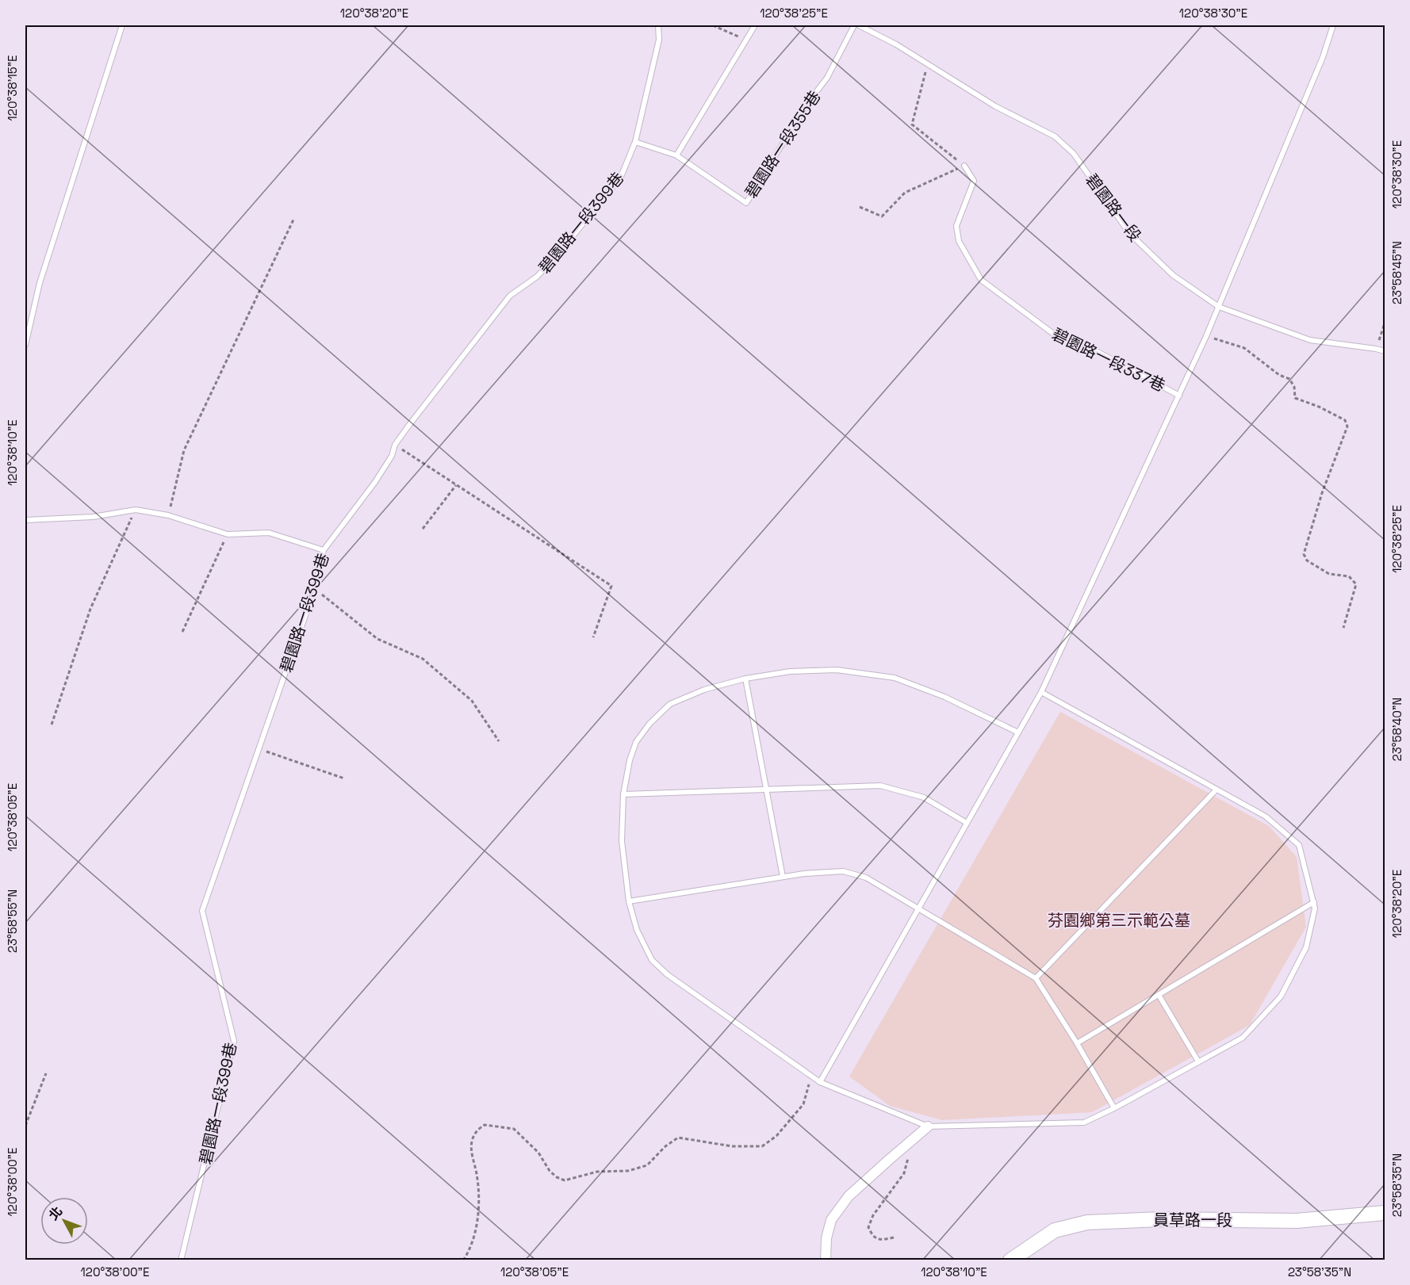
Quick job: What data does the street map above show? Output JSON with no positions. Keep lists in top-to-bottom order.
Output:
{
  "streets": {
    "main road": ["員草路一段"],
    "lane": [
      "碧園路一段355巷",
      "碧園路一段",
      "碧園路一段399巷",
      "碧園路一段337巷"
    ]
  },
  "crossings": [
    ["碧園路一段355巷", "碧園路一段399巷"]
  ],
  "parks": ["芬園鄉第三示範公墓"],
  "north": "top left",
  "coordinates": [
    "120°38'20\"E",
    "120°38'25\"E",
    "120°38'30\"E",
    "120°38'15\"E",
    "23°58'45\"N",
    "120°38'10\"E",
    "23°58'40\"N",
    "120°38'05\"E",
    "23°58'55\"N",
    "120°38'00\"E",
    "23°58'35\"N"
  ]
}
